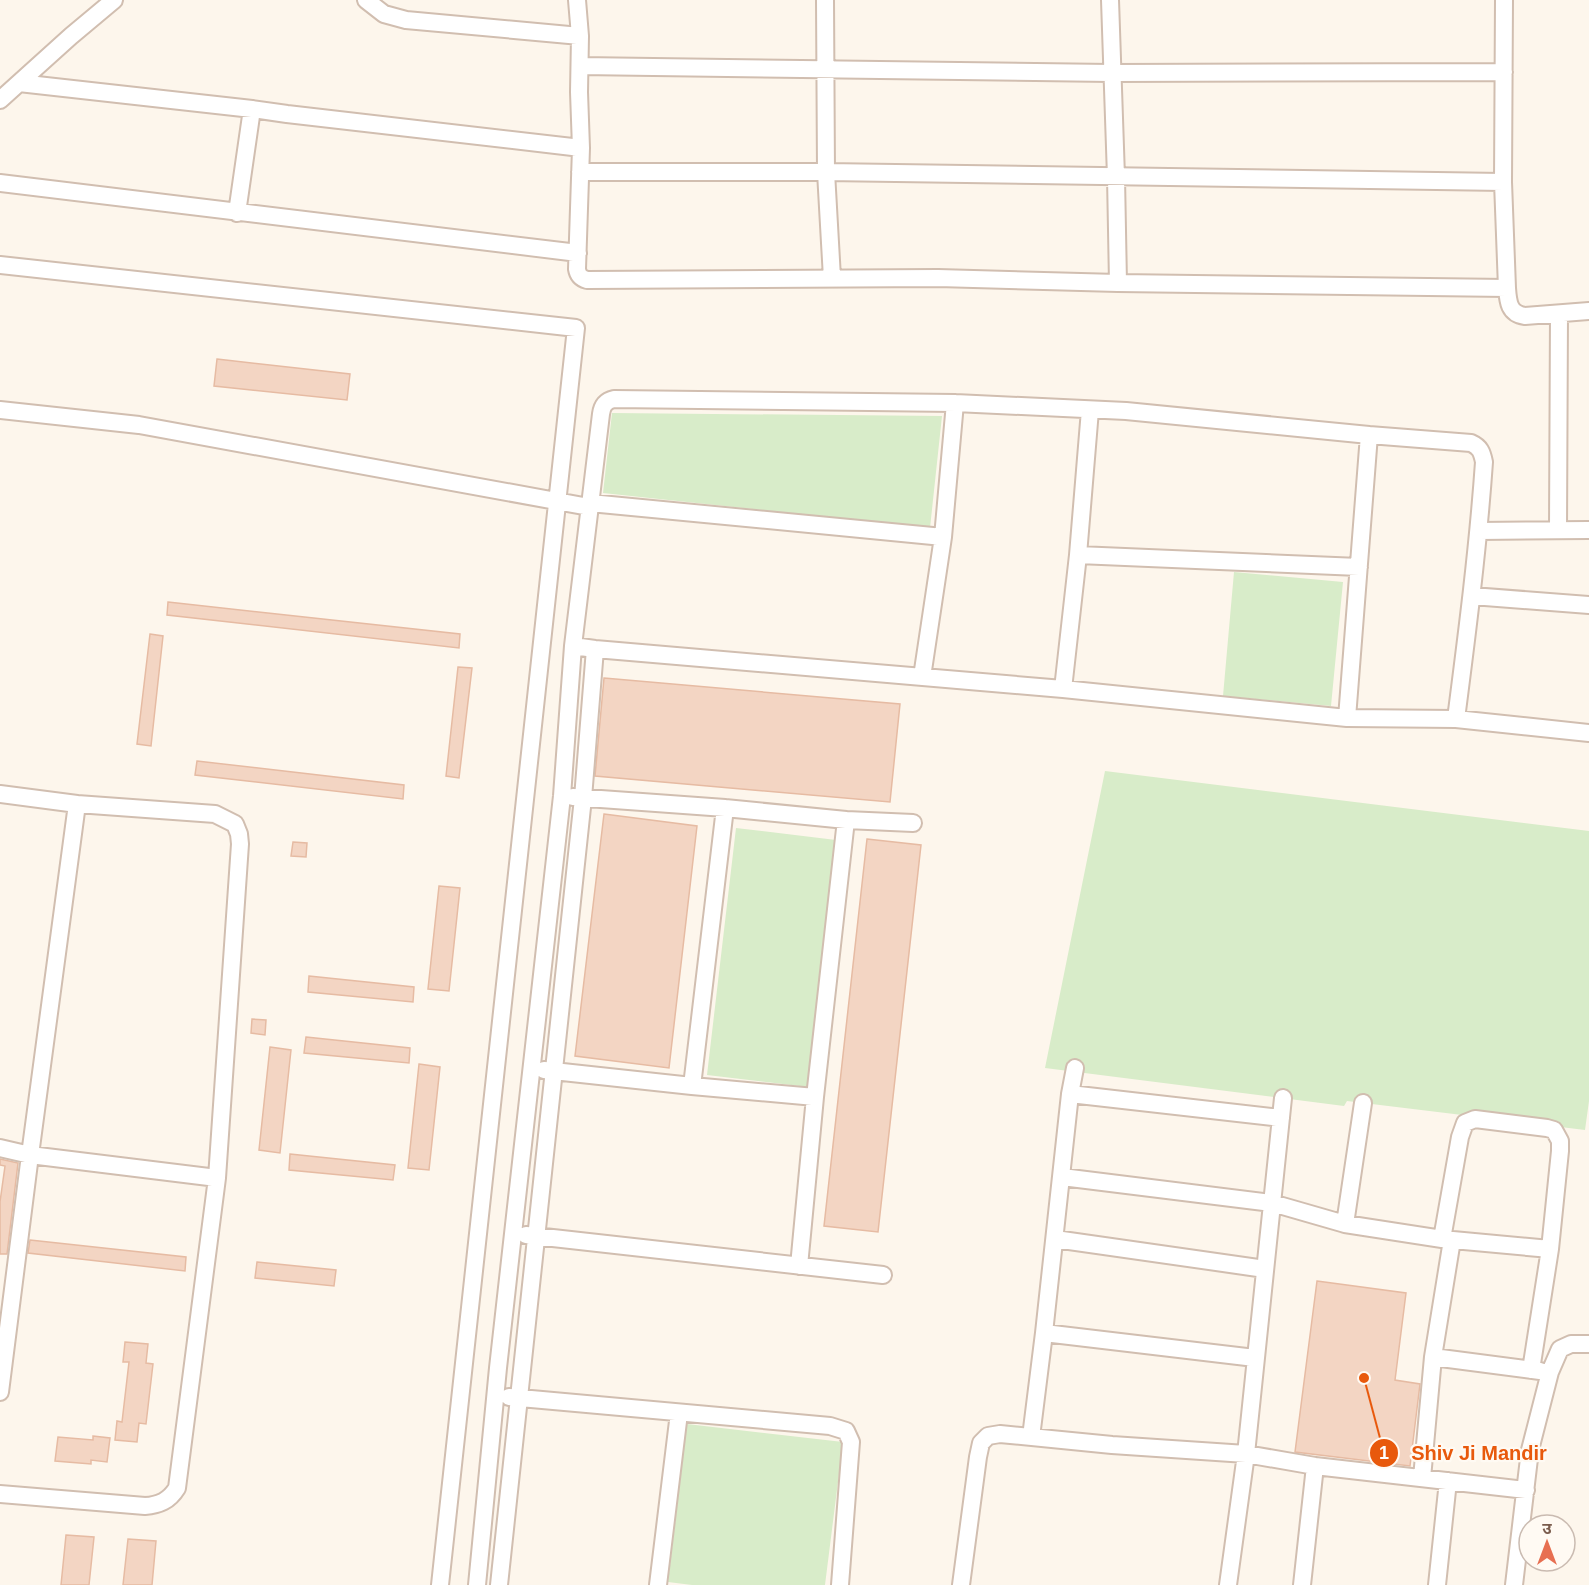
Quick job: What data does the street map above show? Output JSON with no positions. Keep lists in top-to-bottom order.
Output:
{
  "places": ["Shiv Ji Mandir"],
  "north": "top"
}
